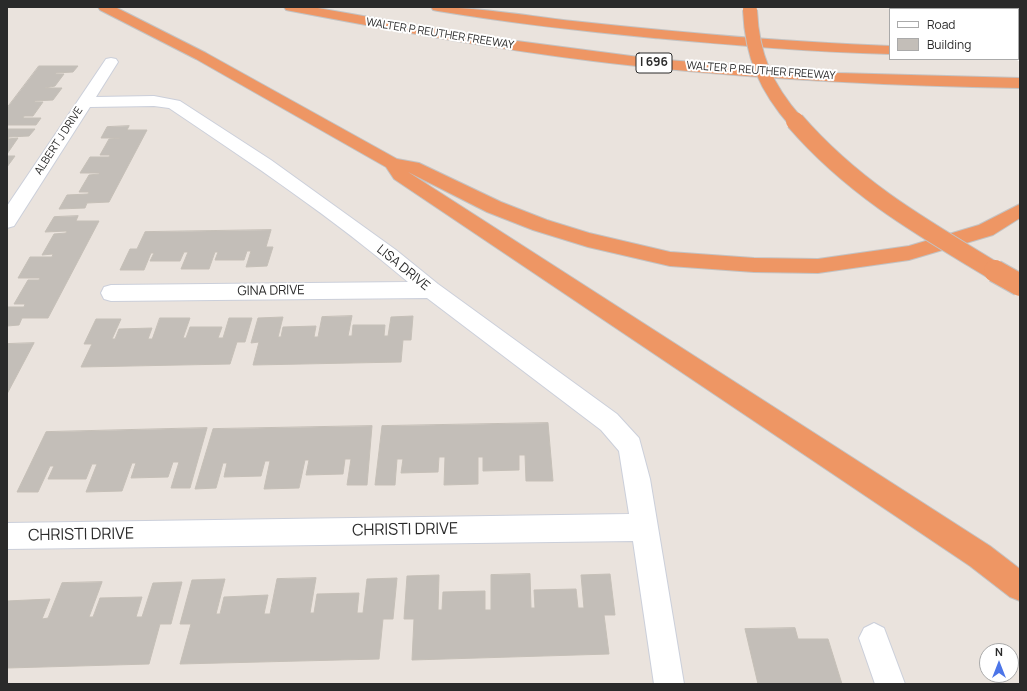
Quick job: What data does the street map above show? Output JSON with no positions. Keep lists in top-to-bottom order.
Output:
{
  "streets": {
    "highway": ["WALTER P REUTHER FREEWAY", "I 696"],
    "street": [
      "ALBERT J DRIVE",
      "LISA DRIVE",
      "GINA DRIVE",
      "CHRISTI DRIVE"
    ]
  },
  "crossings": [
    ["ALBERT J DRIVE", "LISA DRIVE"],
    ["LISA DRIVE", "GINA DRIVE"],
    ["LISA DRIVE", "CHRISTI DRIVE"]
  ],
  "legend": ["Road", "Building"],
  "north": "top"
}
